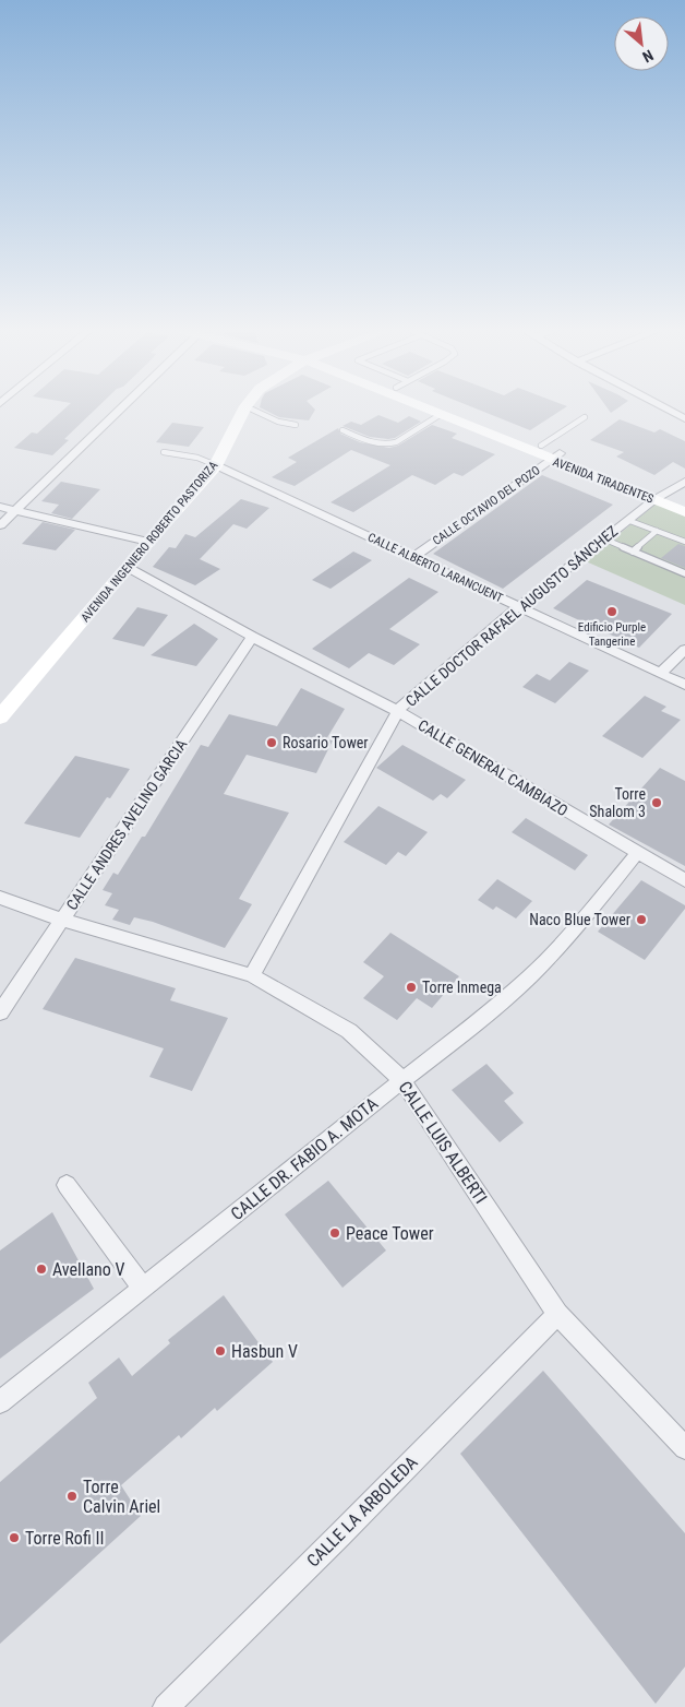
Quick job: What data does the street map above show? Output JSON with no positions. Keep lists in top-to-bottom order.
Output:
{
  "streets": {
    "main road": ["AVENIDA TIRADENTES", "AVENIDA INGENIERO ROBERTO PASTORIZA"],
    "street": [
      "CALLE OCTAVIO DEL POZO",
      "CALLE ALBERTO LARANCUENT",
      "CALLE DOCTOR RAFAEL AUGUSTO SÁNCHEZ",
      "CALLE GENERAL CAMBIAZO",
      "CALLE ANDRES AVELINO GARCIA",
      "CALLE LUIS ALBERTI",
      "CALLE DR. FABIO A. MOTA",
      "CALLE LA ARBOLEDA"
    ]
  },
  "crossings": [
    ["AVENIDA TIRADENTES", "CALLE OCTAVIO DEL POZO"],
    ["AVENIDA TIRADENTES", "CALLE DOCTOR RAFAEL AUGUSTO SÁNCHEZ"],
    ["CALLE OCTAVIO DEL POZO", "CALLE ALBERTO LARANCUENT"],
    ["AVENIDA INGENIERO ROBERTO PASTORIZA", "CALLE ALBERTO LARANCUENT"],
    ["AVENIDA INGENIERO ROBERTO PASTORIZA", "CALLE GENERAL CAMBIAZO"],
    ["CALLE ALBERTO LARANCUENT", "CALLE DOCTOR RAFAEL AUGUSTO SÁNCHEZ"],
    ["CALLE DOCTOR RAFAEL AUGUSTO SÁNCHEZ", "CALLE GENERAL CAMBIAZO"],
    ["CALLE DOCTOR RAFAEL AUGUSTO SÁNCHEZ", "CALLE LUIS ALBERTI"],
    ["CALLE GENERAL CAMBIAZO", "CALLE ANDRES AVELINO GARCIA"],
    ["CALLE GENERAL CAMBIAZO", "CALLE DR. FABIO A. MOTA"],
    ["CALLE ANDRES AVELINO GARCIA", "CALLE LUIS ALBERTI"],
    ["CALLE LUIS ALBERTI", "CALLE DR. FABIO A. MOTA"],
    ["CALLE LUIS ALBERTI", "CALLE LA ARBOLEDA"]
  ],
  "places": [
    "Edificio Purple Tangerine",
    "Rosario Tower",
    "Torre Shalom 3",
    "Naco Blue Tower",
    "Torre Inmega",
    "Peace Tower",
    "Avellano V",
    "Hasbun V",
    "Torre Calvin Ariel",
    "Torre Rofi II"
  ],
  "north": "bottom right"
}
